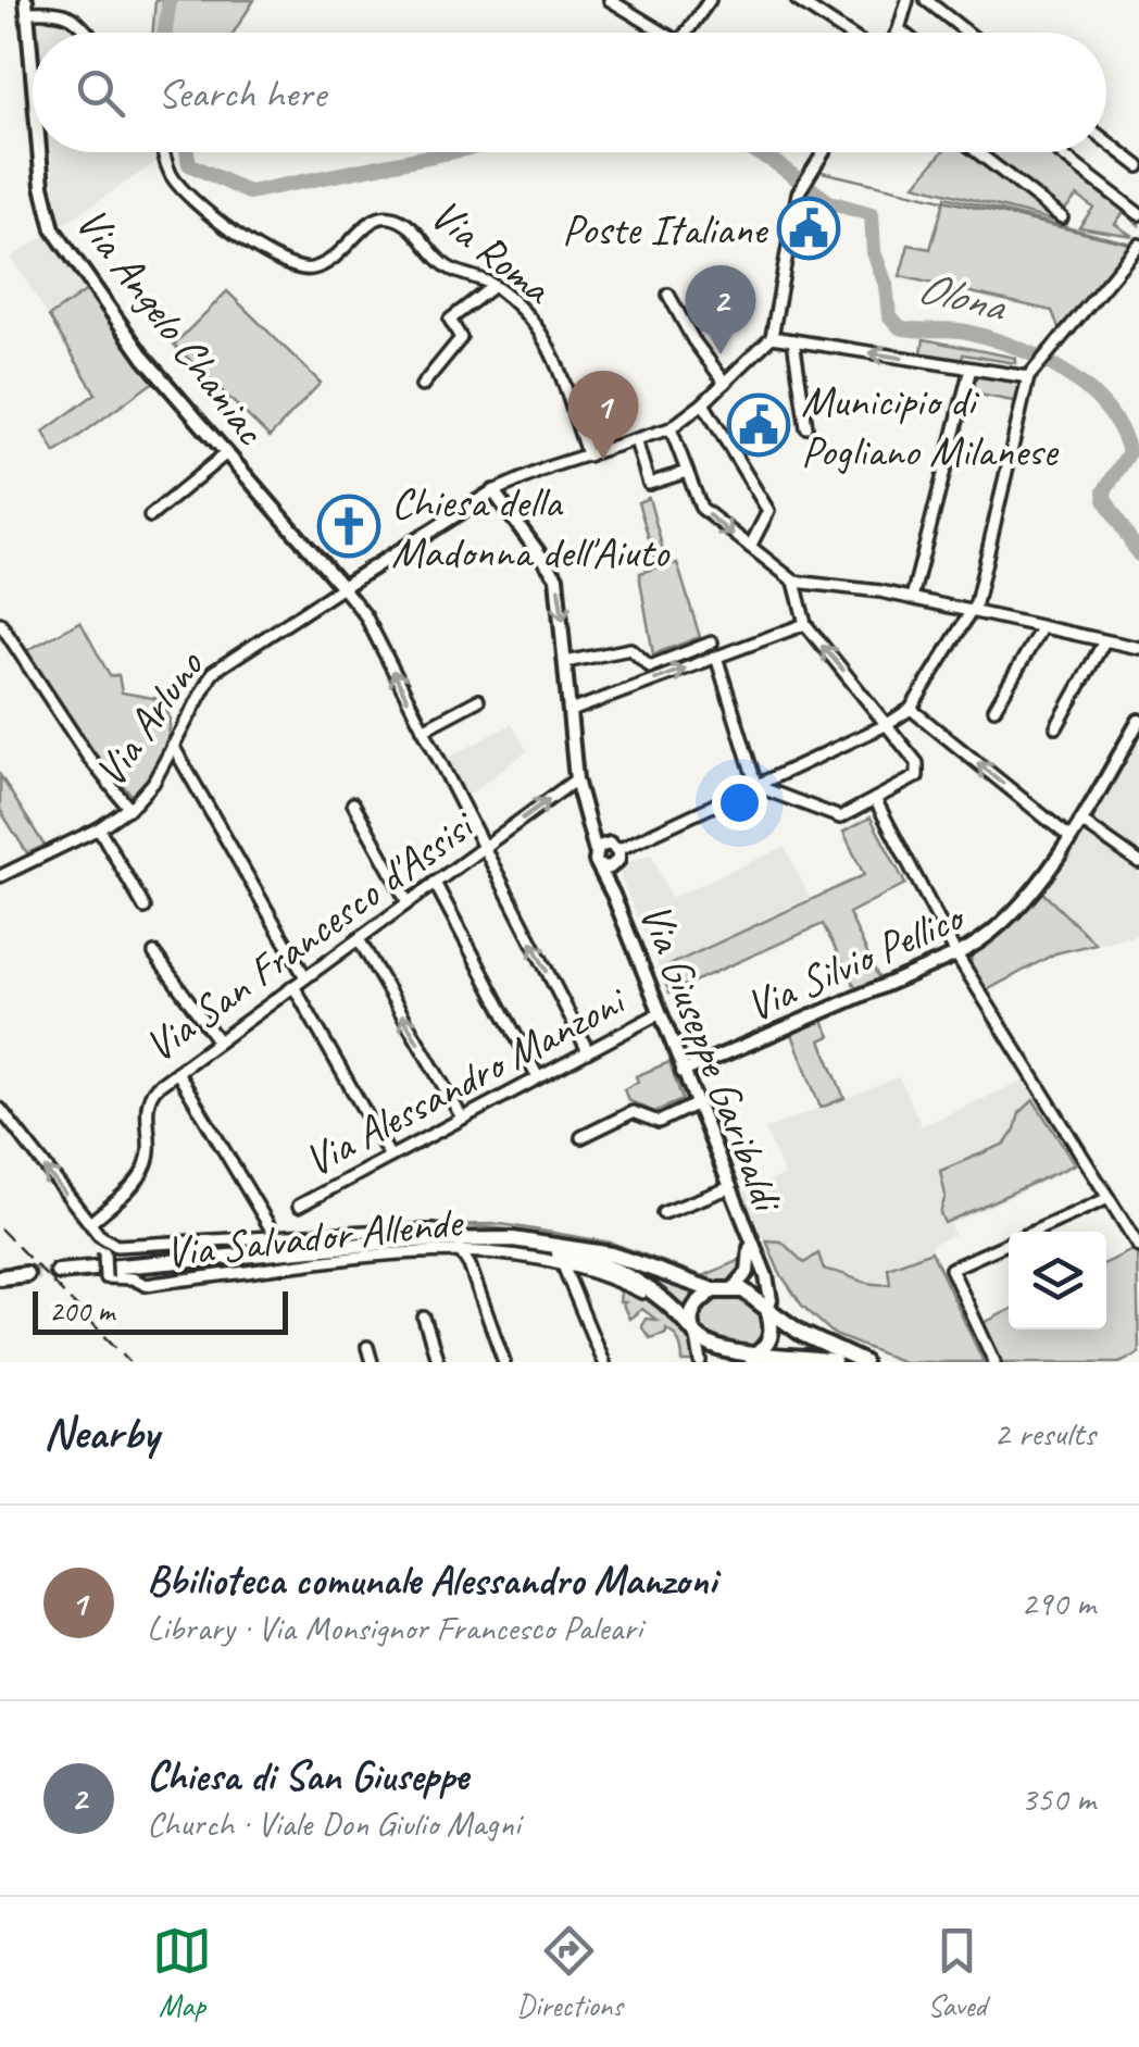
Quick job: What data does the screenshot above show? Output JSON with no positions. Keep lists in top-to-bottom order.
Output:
{
  "streets": {
    "street": [
      "Via Roma",
      "Via Angelo Chaniac",
      "Via Arluno",
      "Via San Francesco d'Assisi",
      "Via Silvio Pellico",
      "Via Giuseppe Garibaldi",
      "Via Alessandro Manzoni",
      "Via Salvador Allende"
    ]
  },
  "crossings": [
    ["Via Angelo Chaniac", "Via Arluno"],
    ["Via San Francesco d'Assisi", "Via Giuseppe Garibaldi"],
    ["Via Silvio Pellico", "Via Giuseppe Garibaldi"],
    ["Via Giuseppe Garibaldi", "Via Alessandro Manzoni"]
  ],
  "water": ["Olona"],
  "places": {
    "public building": ["Poste Italiane", "Municipio di Pogliano Milanese"],
    "church": ["Chiesa della Madonna dell'Aiuto"]
  },
  "scale_bar": "200 m",
  "page": {
    "search": "Search here",
    "pins": ["2", "1"],
    "scale": "200 m",
    "heading": ["Nearby", "2 results"],
    "list": [
      {
        "mark": "1",
        "name": "Bbilioteca comunale Alessandro Manzoni",
        "note": "Library · Via Monsignor Francesco Paleari",
        "value": "290 m"
      },
      {
        "mark": "2",
        "name": "Chiesa di San Giuseppe",
        "note": "Church · Viale Don Giulio Magni",
        "value": "350 m"
      }
    ],
    "nav": ["Map", "Directions", "Saved"]
  }
}
